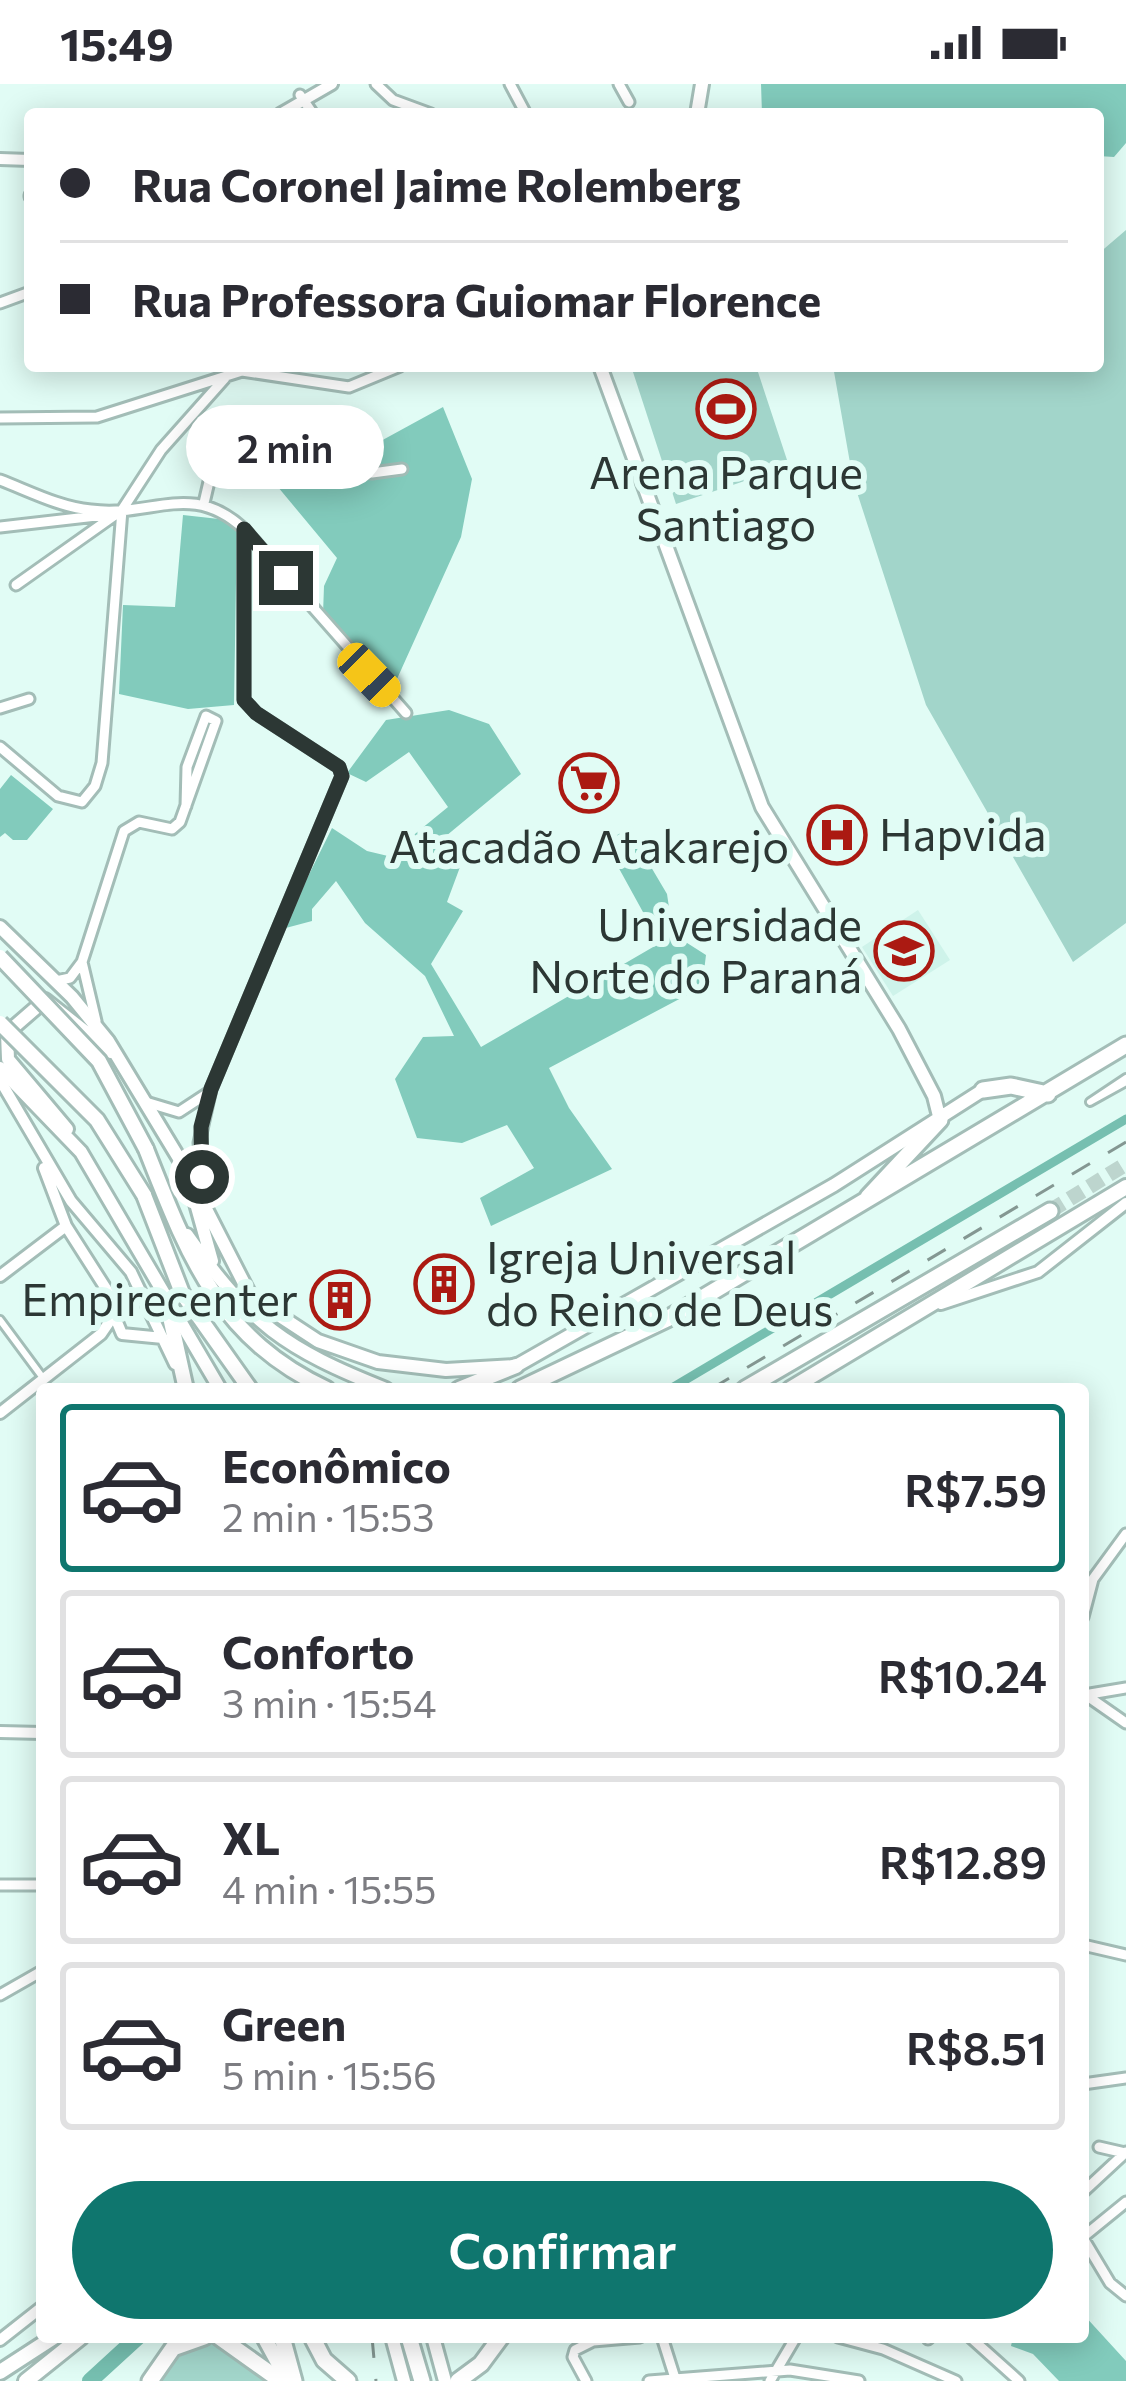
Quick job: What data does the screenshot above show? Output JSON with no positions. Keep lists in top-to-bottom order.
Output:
{
  "places": {
    "sports": ["Arena Parque Santiago"],
    "supermarket": ["Atacadão Atakarejo"],
    "hospital": ["Hapvida"],
    "school or university": ["Universidade Norte do Paraná"],
    "building": ["Igreja Universal do Reino de Deus", "Empirecenter"]
  },
  "page": {
    "status": "15:49",
    "banner": ["Rua Coronel Jaime Rolemberg", "Rua Professora Guiomar Florence"],
    "bubble": "2 min",
    "list": [
      {
        "name": "Econômico",
        "note": "2 min · 15:53",
        "value": "R$7.59"
      },
      {
        "name": "Conforto",
        "note": "3 min · 15:54",
        "value": "R$10.24"
      },
      {
        "name": "XL",
        "note": "4 min · 15:55",
        "value": "R$12.89"
      },
      {
        "name": "Green",
        "note": "5 min · 15:56",
        "value": "R$8.51"
      }
    ],
    "buttons": "Confirmar"
  }
}
